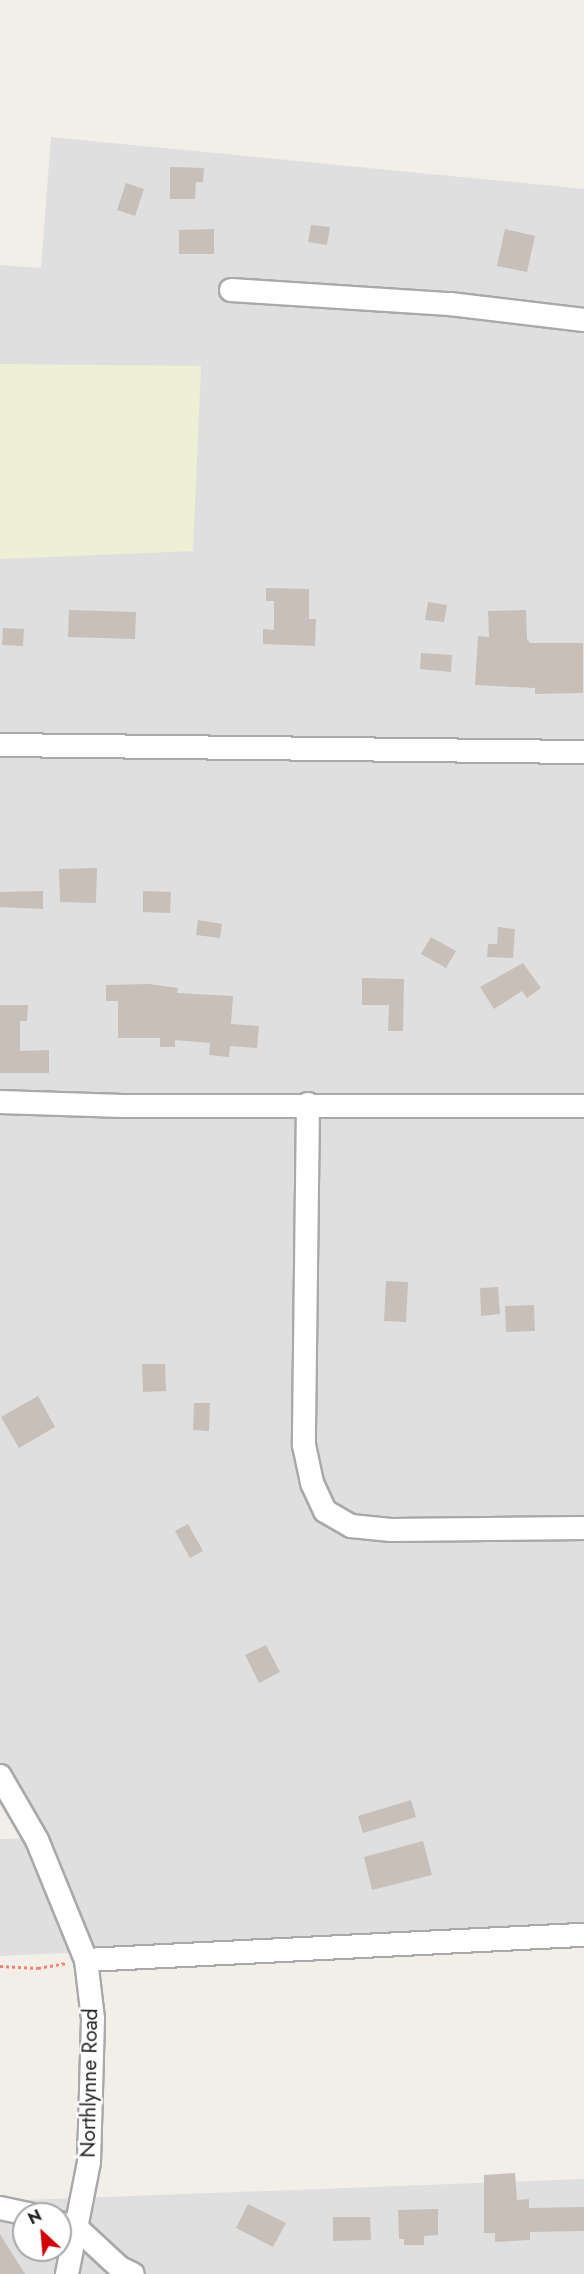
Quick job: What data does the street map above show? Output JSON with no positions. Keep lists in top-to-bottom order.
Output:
{
  "streets": {
    "street": ["Northlynne Road"]
  },
  "north": "top left"
}
